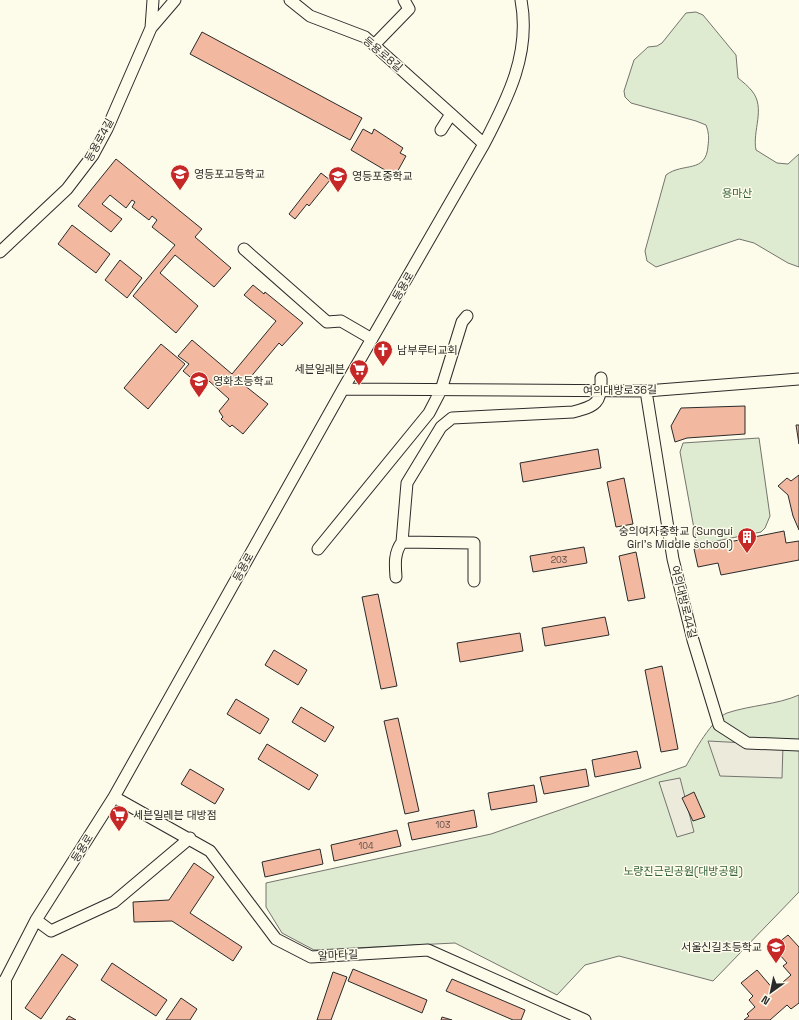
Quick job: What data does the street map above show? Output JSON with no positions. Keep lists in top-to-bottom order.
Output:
{
  "streets": {
    "street": [
      "등용로8길",
      "등용로4길",
      "등용로",
      "여의대방로36길",
      "여의대방로44길",
      "알마타길"
    ]
  },
  "crossings": [
    ["등용로", "여의대방로36길"],
    ["등용로", "알마타길"],
    ["여의대방로36길", "여의대방로44길"]
  ],
  "parks": ["용마산", "노량진근린공원(대방공원)"],
  "places": {
    "school or university": [
      "영등포고등학교",
      "영등포중학교",
      "영화초등학교",
      "서울신길초등학교"
    ],
    "church": ["남부루터교회"],
    "supermarket": ["세븐일레븐", "세븐일레븐 대방점"],
    "building": ["숭의여자중학교 (Sungui Girl's Middle school)"]
  },
  "house_numbers": ["203", "103", "104"],
  "north": "bottom left"
}
